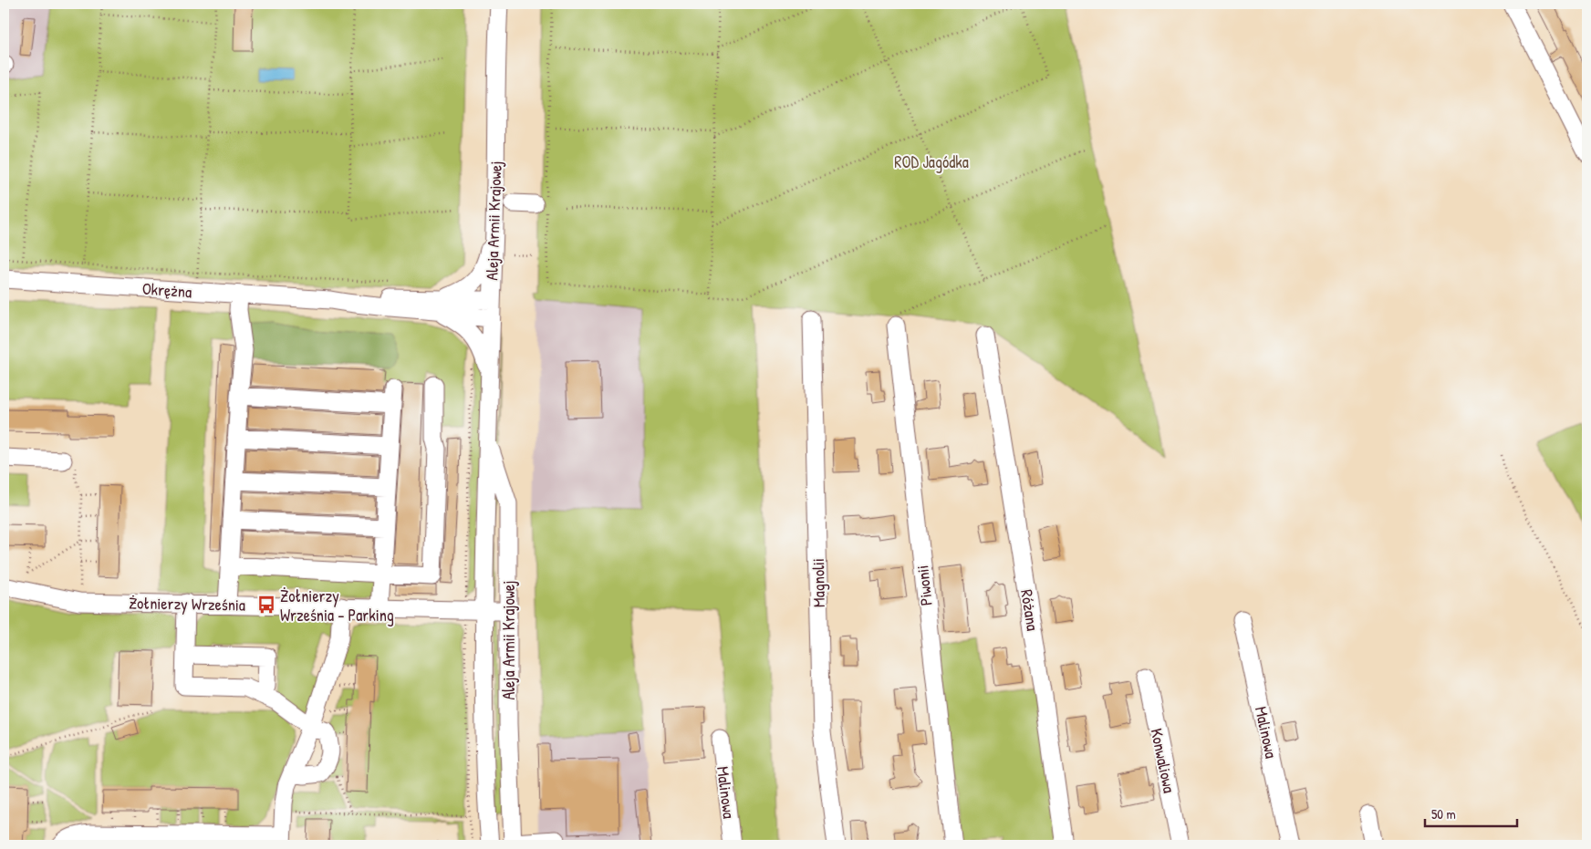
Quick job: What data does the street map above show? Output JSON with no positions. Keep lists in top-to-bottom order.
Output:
{
  "streets": {
    "street": [
      "Aleja Armii Krajowej",
      "Okrężna",
      "Magnolii",
      "Piwonii",
      "Żołnierzy Września",
      "Różana",
      "Malinowa",
      "Konwaliowa"
    ]
  },
  "crossings": [
    ["Aleja Armii Krajowej", "Okrężna"],
    ["Aleja Armii Krajowej", "Żołnierzy Września"]
  ],
  "parks": ["ROD Jagódka"],
  "places": {
    "bus stop": ["Żołnierzy Września - Parking"]
  },
  "scale_bar": "50 m"
}
